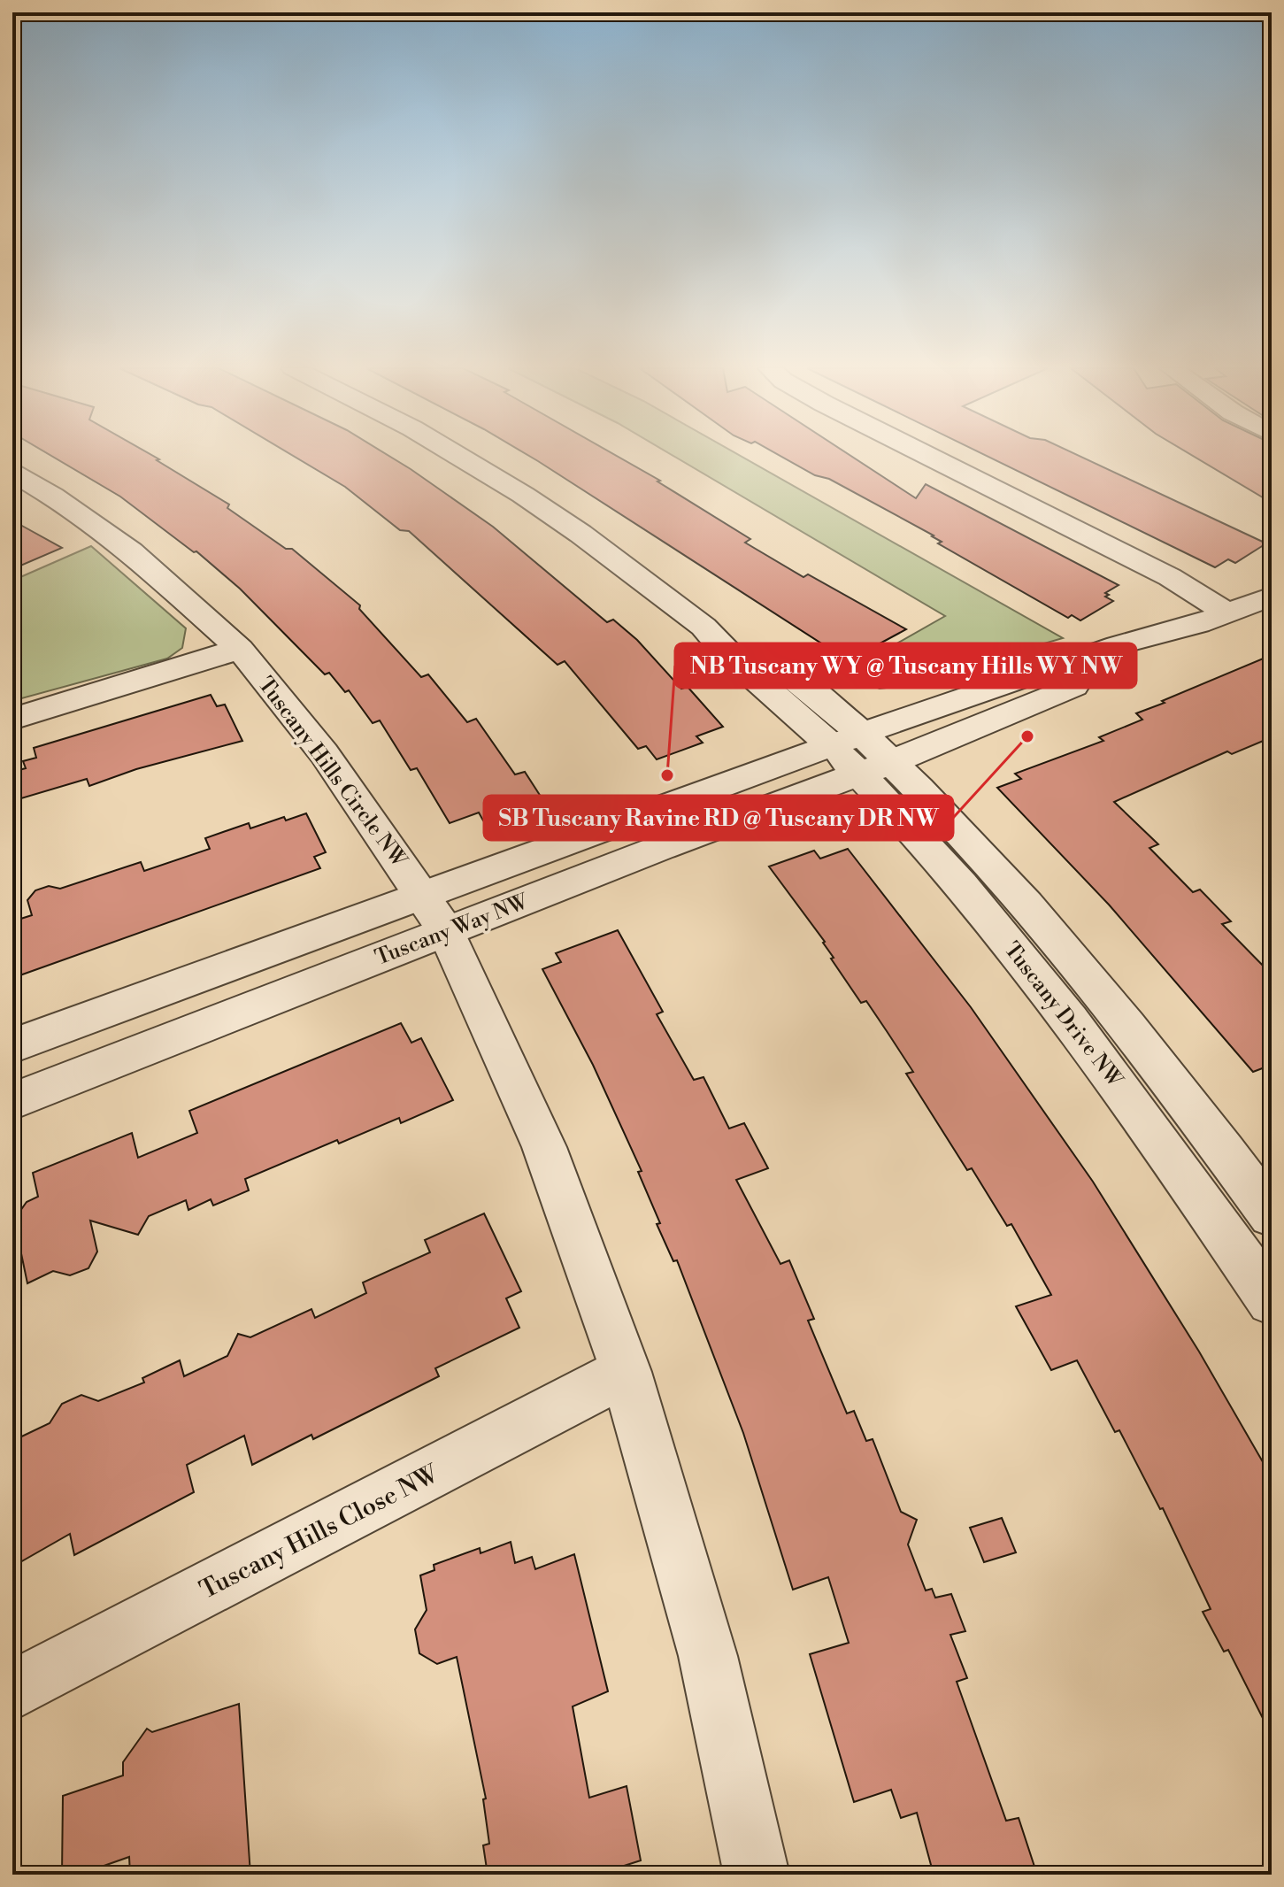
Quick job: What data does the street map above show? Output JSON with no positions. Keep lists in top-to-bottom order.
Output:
{
  "streets": {
    "street": [
      "Tuscany Hills Circle NW",
      "Tuscany Way NW",
      "Tuscany Drive NW",
      "Tuscany Hills Close NW"
    ]
  },
  "crossings": [
    ["Tuscany Hills Circle NW", "Tuscany Way NW"],
    ["Tuscany Way NW", "Tuscany Drive NW"]
  ],
  "places": ["SB Tuscany Ravine RD @ Tuscany DR NW", "NB Tuscany WY @ Tuscany Hills WY NW"]
}
